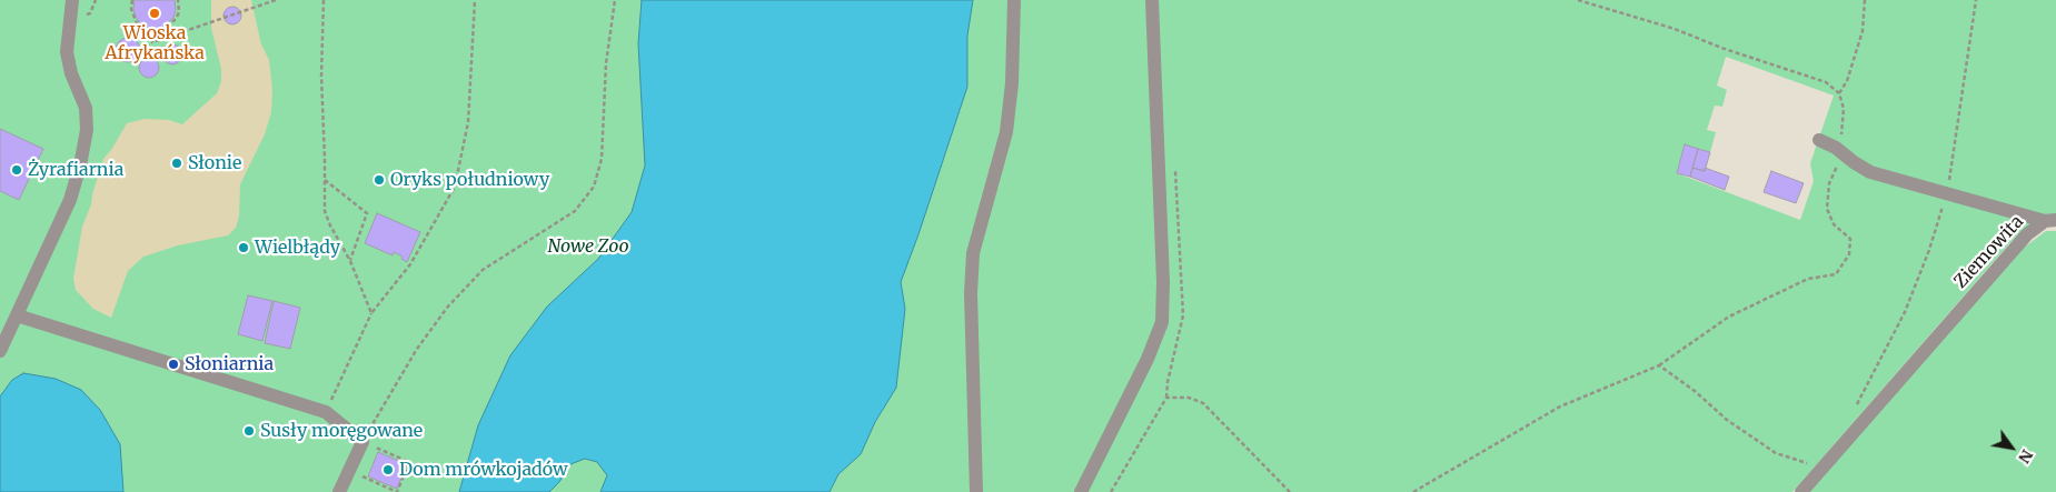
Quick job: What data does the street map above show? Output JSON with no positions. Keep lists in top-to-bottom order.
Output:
{
  "streets": {
    "street": ["Ziemowita"]
  },
  "parks": ["Nowe Zoo"],
  "places": [
    "Wioska Afrykańska",
    "Słonie",
    "Żyrafiarnia",
    "Oryks południowy",
    "Wielbłądy",
    "Słoniarnia",
    "Susły moręgowane",
    "Dom mrówkojadów"
  ],
  "north": "bottom right"
}
